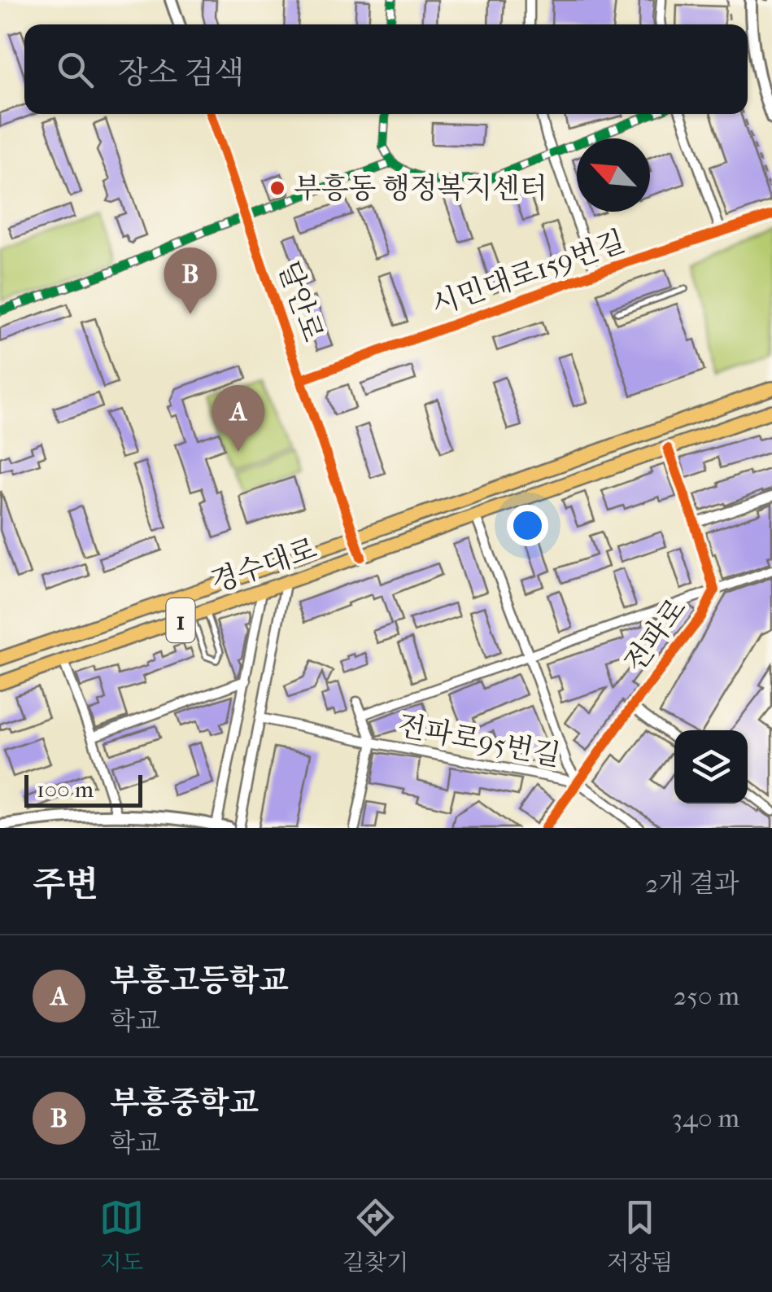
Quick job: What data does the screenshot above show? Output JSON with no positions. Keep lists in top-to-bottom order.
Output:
{
  "streets": {
    "main road": ["경수대로", "1"],
    "street": [
      "시민대로159번길",
      "달안로",
      "전파로",
      "전파로95번길"
    ]
  },
  "crossings": [
    ["시민대로159번길", "달안로"],
    ["달안로", "경수대로"],
    ["경수대로", "전파로"],
    ["전파로", "전파로95번길"]
  ],
  "places": ["부흥동 행정복지센터"],
  "scale_bar": "100 m",
  "north": "top left",
  "page": {
    "search": "장소 검색",
    "pins": ["B", "A"],
    "scale": "100 m",
    "heading": ["주변", "2개 결과"],
    "list": [
      {
        "mark": "A",
        "name": "부흥고등학교",
        "note": "학교",
        "value": "250 m"
      },
      {
        "mark": "B",
        "name": "부흥중학교",
        "note": "학교",
        "value": "340 m"
      }
    ],
    "nav": ["지도", "길찾기", "저장됨"]
  }
}
